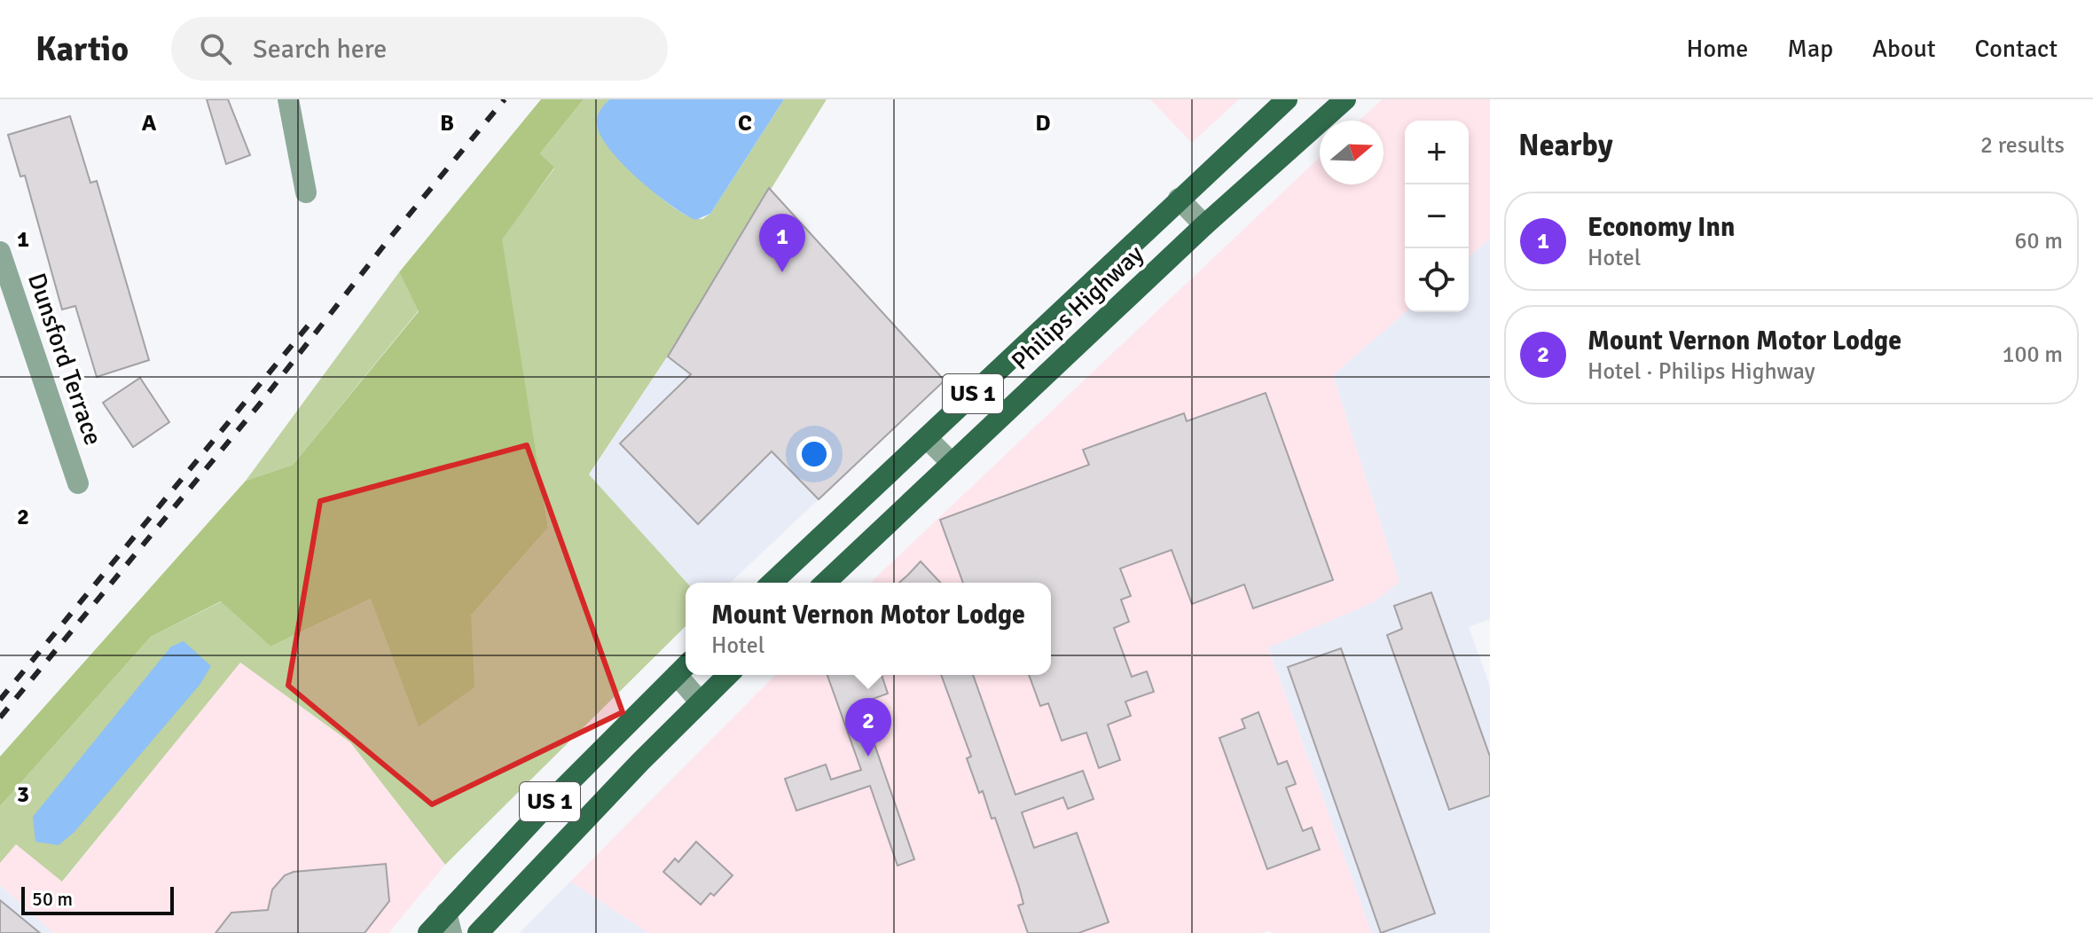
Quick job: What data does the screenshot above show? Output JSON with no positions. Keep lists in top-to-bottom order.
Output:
{
  "streets": {
    "main road": ["Philips Highway", "US 1"],
    "street": ["Dunsford Terrace"]
  },
  "scale_bar": "50 m",
  "north": "right",
  "page": {
    "header": "Kartio",
    "search": "Search here",
    "nav": [
      "Home",
      "Map",
      "About",
      "Contact"
    ],
    "heading": ["Nearby", "2 results"],
    "map_buttons": ["+", "−"],
    "list": [
      {
        "mark": "1",
        "name": "Economy Inn",
        "note": "Hotel",
        "value": "60 m"
      },
      {
        "mark": "2",
        "name": "Mount Vernon Motor Lodge",
        "note": "Hotel · Philips Highway",
        "value": "100 m"
      }
    ],
    "pins": ["1", "2"],
    "popup": ["Mount Vernon Motor Lodge", "Hotel"],
    "scale": "50 m"
  },
  "grid": {
    "columns": [
      "A",
      "B",
      "C",
      "D"
    ],
    "rows": ["1", "2", "3"]
  }
}
